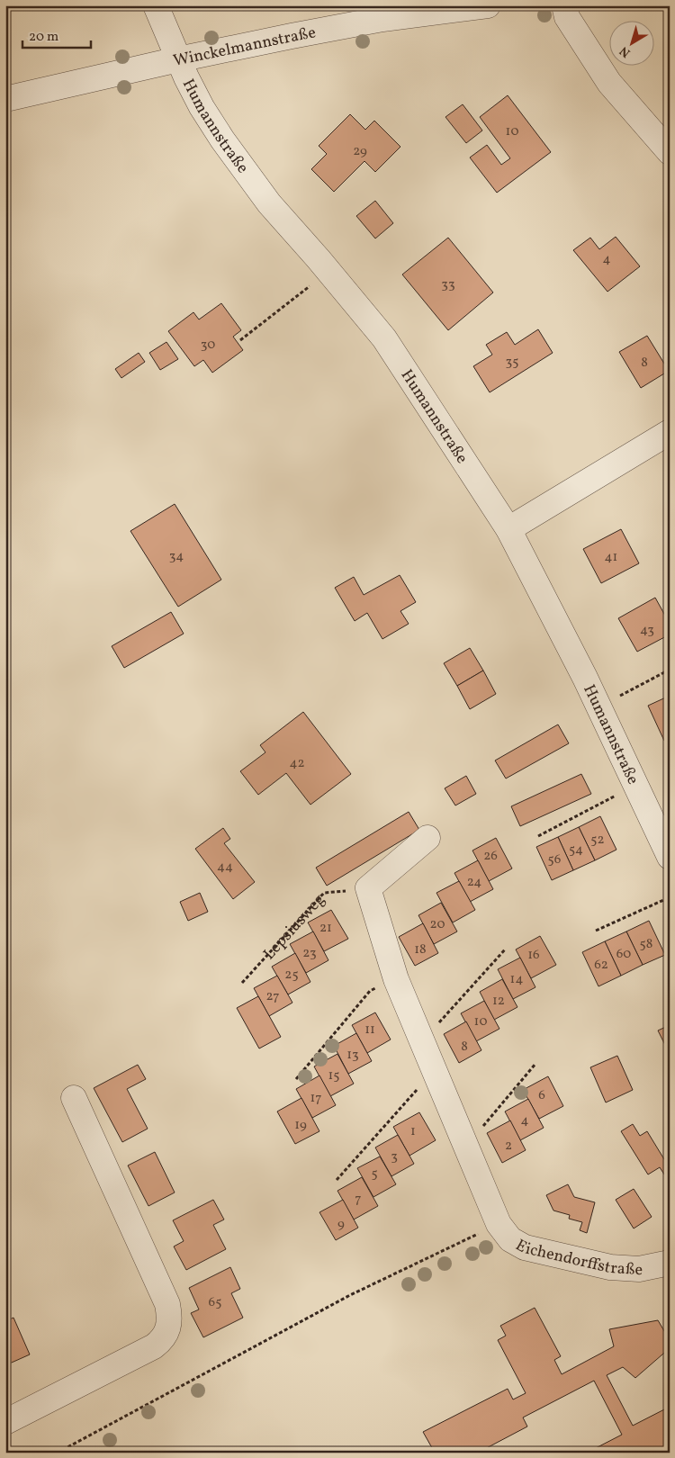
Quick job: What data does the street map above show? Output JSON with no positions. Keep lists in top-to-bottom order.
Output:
{
  "streets": {
    "street": ["Winckelmannstraße", "Humannstraße", "Eichendorffstraße"],
    "path": ["Lepsiusweg"]
  },
  "crossings": [
    ["Winckelmannstraße", "Humannstraße"]
  ],
  "house_numbers": [
    "10",
    "29",
    "4",
    "33",
    "30",
    "35",
    "8",
    "34",
    "41",
    "43",
    "42",
    "52",
    "54",
    "26",
    "56",
    "44",
    "24",
    "20",
    "21",
    "58",
    "18",
    "23",
    "60",
    "16",
    "62",
    "25",
    "14",
    "27",
    "12",
    "10",
    "11",
    "8",
    "13",
    "15",
    "6",
    "17",
    "4",
    "19",
    "1",
    "2",
    "3",
    "5",
    "7",
    "9",
    "65"
  ],
  "scale_bar": "20 m",
  "north": "bottom left"
}
